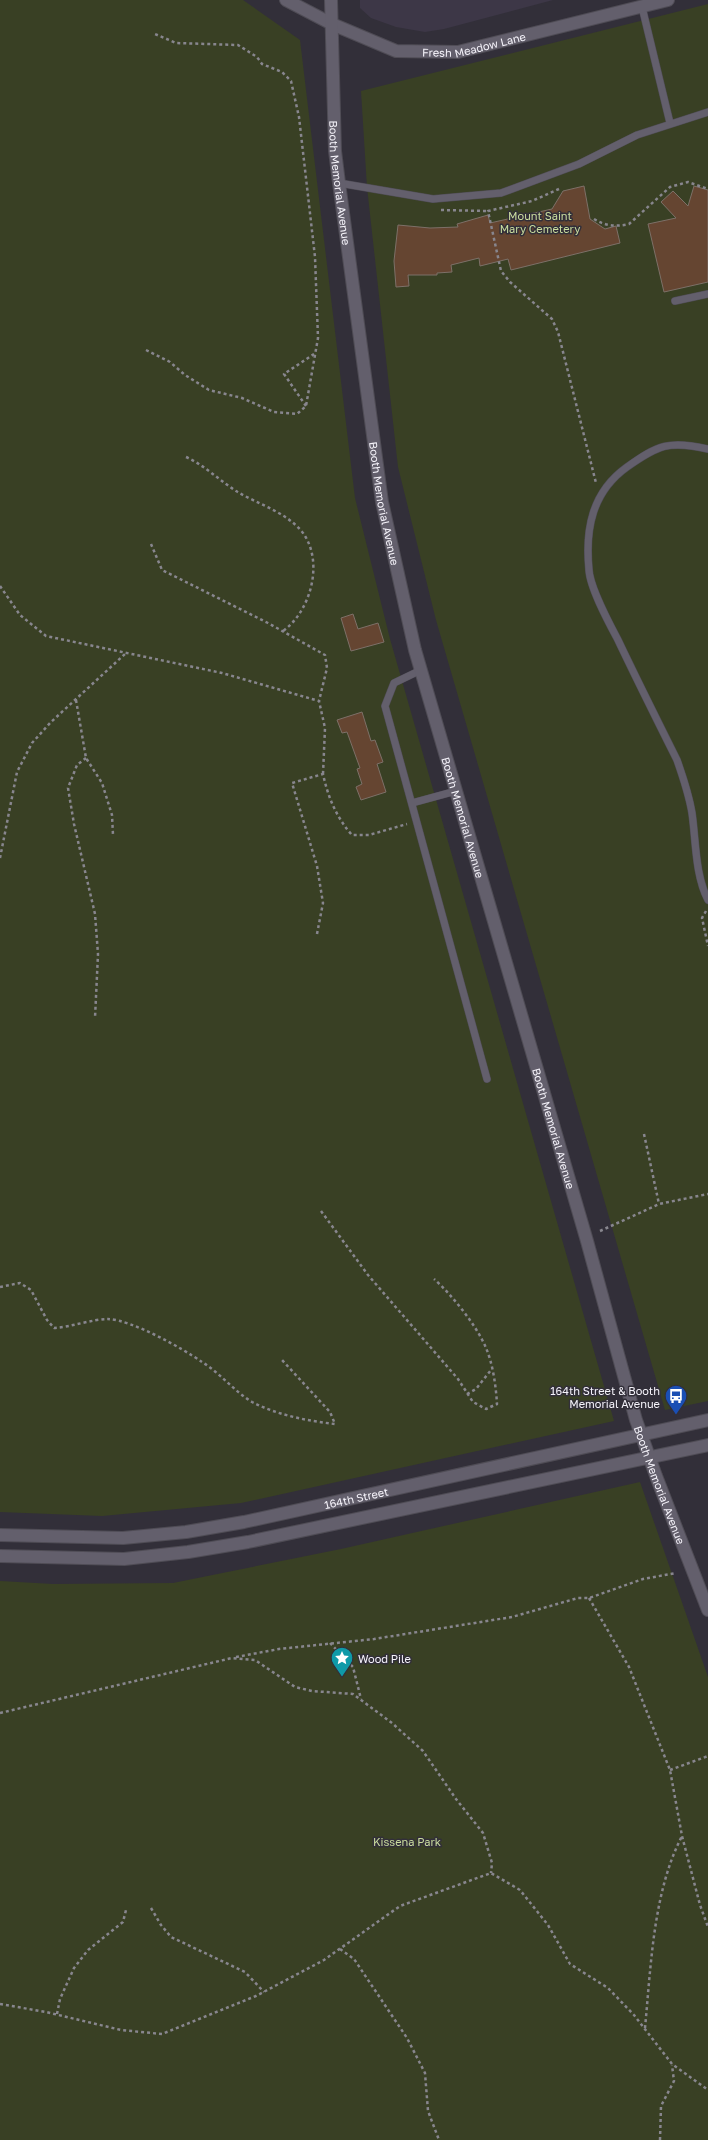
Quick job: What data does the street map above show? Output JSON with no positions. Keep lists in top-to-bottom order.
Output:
{
  "streets": {
    "street": ["Fresh Meadow Lane", "Booth Memorial Avenue", "164th Street"]
  },
  "crossings": [
    ["Fresh Meadow Lane", "Booth Memorial Avenue"],
    ["Booth Memorial Avenue", "164th Street"]
  ],
  "parks": ["Mount Saint Mary Cemetery", "Kissena Park"],
  "places": {
    "bus stop": ["164th Street & Booth Memorial Avenue"],
    "place": ["Wood Pile"]
  }
}
